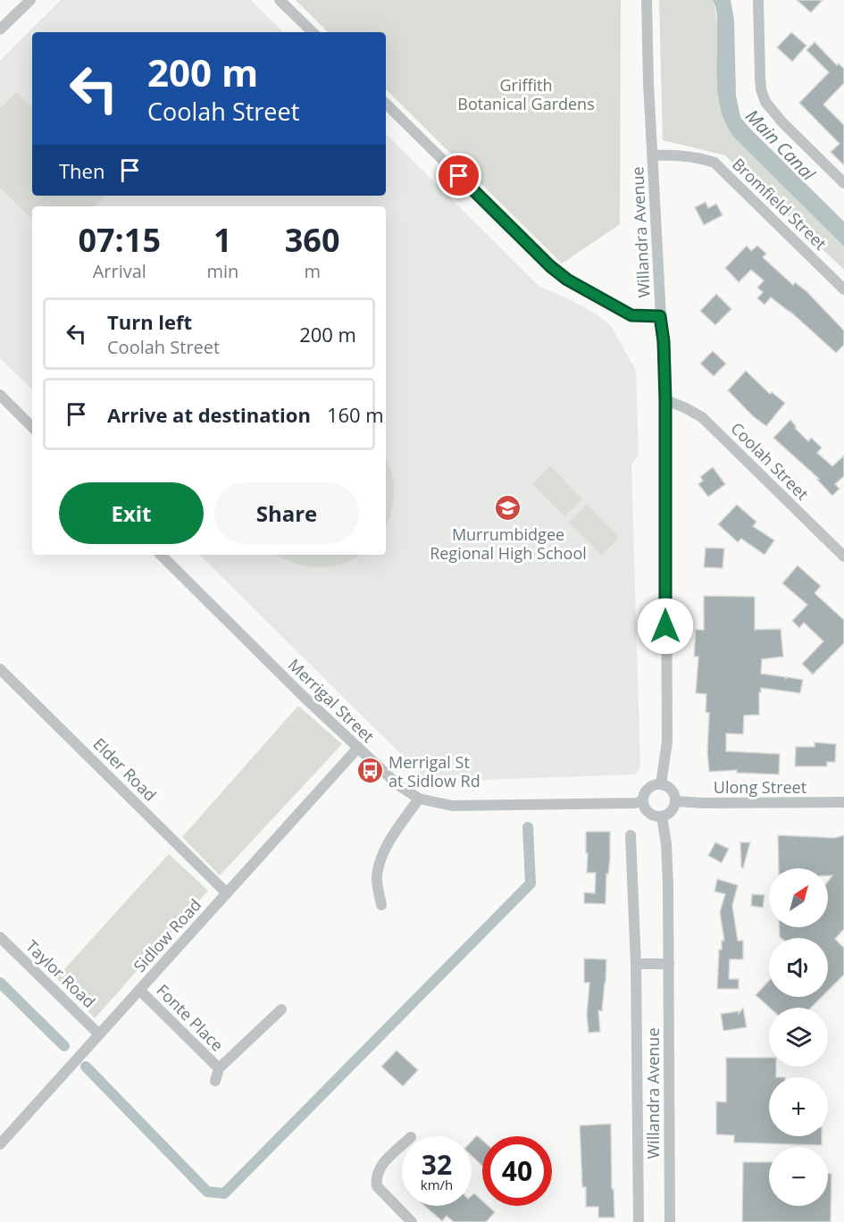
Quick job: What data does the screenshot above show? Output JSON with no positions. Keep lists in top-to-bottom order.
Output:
{
  "streets": {
    "street": [
      "Bromfield Street",
      "Willandra Avenue",
      "Coolah Street",
      "Merrigal Street",
      "Elder Road",
      "Ulong Street",
      "Sidlow Road",
      "Taylor Road",
      "Fonte Place"
    ]
  },
  "crossings": [
    ["Bromfield Street", "Willandra Avenue"],
    ["Willandra Avenue", "Coolah Street"],
    ["Willandra Avenue", "Merrigal Street"],
    ["Willandra Avenue", "Ulong Street"],
    ["Merrigal Street", "Ulong Street"],
    ["Merrigal Street", "Sidlow Road"],
    ["Elder Road", "Sidlow Road"],
    ["Sidlow Road", "Taylor Road"],
    ["Sidlow Road", "Fonte Place"]
  ],
  "water": ["Main Canal"],
  "parks": ["Griffith Botanical Gardens"],
  "places": {
    "school or university": ["Murrumbidgee Regional High School"],
    "bus stop": ["Merrigal St at Sidlow Rd"]
  },
  "north": "top right",
  "page": {
    "turn": ["200 m", "Coolah Street"],
    "then": "Then",
    "eta": [
      "07:15",
      "Arrival",
      "1",
      "min",
      "360",
      "m"
    ],
    "list": [
      {
        "name": "Turn left",
        "note": "Coolah Street",
        "value": "200 m"
      },
      {
        "name": "Arrive at destination",
        "value": "160 m"
      }
    ],
    "buttons": ["Exit", "Share"],
    "map_buttons": ["+", "−"],
    "speed": "32 km/h",
    "limit": "40"
  }
}
